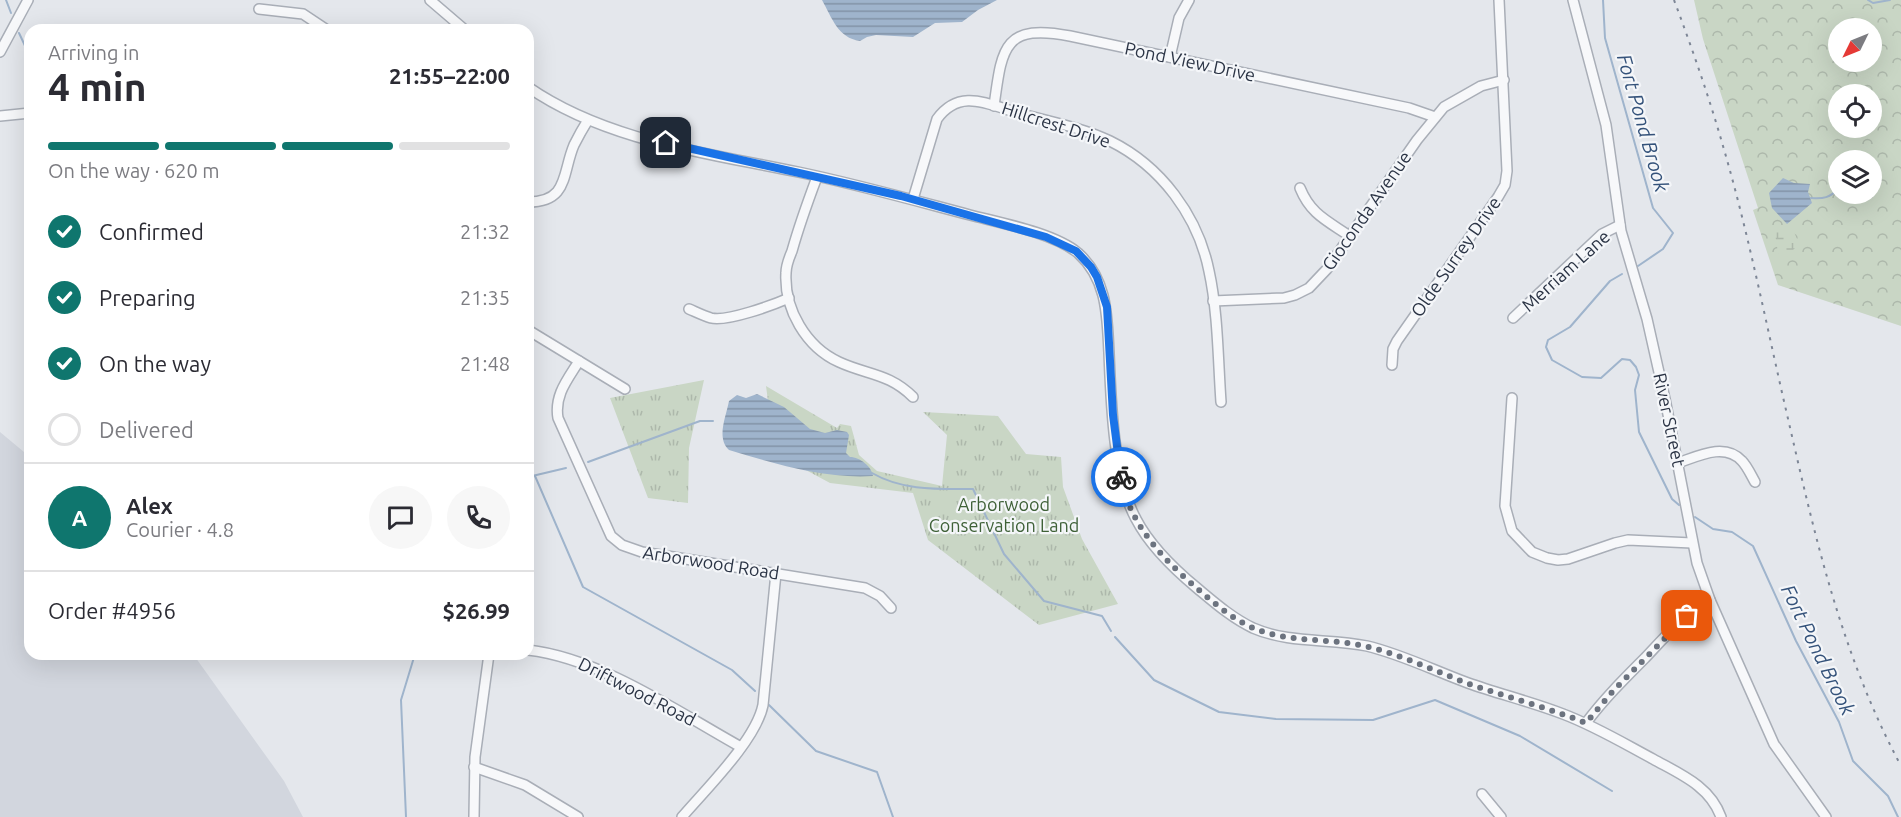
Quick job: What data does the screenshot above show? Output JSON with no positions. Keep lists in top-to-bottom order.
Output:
{
  "streets": {
    "street": [
      "Pond View Drive",
      "Hillcrest Drive",
      "Gioconda Avenue",
      "Olde Surrey Drive",
      "Merriam Lane",
      "River Street",
      "Arborwood Road",
      "Driftwood Road"
    ]
  },
  "crossings": [
    ["Pond View Drive", "Hillcrest Drive"],
    ["Pond View Drive", "Gioconda Avenue"],
    ["Hillcrest Drive", "Gioconda Avenue"],
    ["Gioconda Avenue", "Olde Surrey Drive"],
    ["Merriam Lane", "River Street"]
  ],
  "water": ["Fort Pond Brook"],
  "parks": ["Arborwood Conservation Land"],
  "north": "bottom left",
  "page": {
    "heading": ["4 min", "Arriving in", "21:55–22:00"],
    "panel": [
      "Alex",
      "Courier · 4.8",
      "Order #4956",
      "$26.99"
    ],
    "bar": "On the way · 620 m",
    "list": [
      ["Confirmed", "21:32"],
      ["Preparing", "21:35"],
      ["On the way", "21:48"],
      "Delivered"
    ],
    "round": "A"
  }
}
